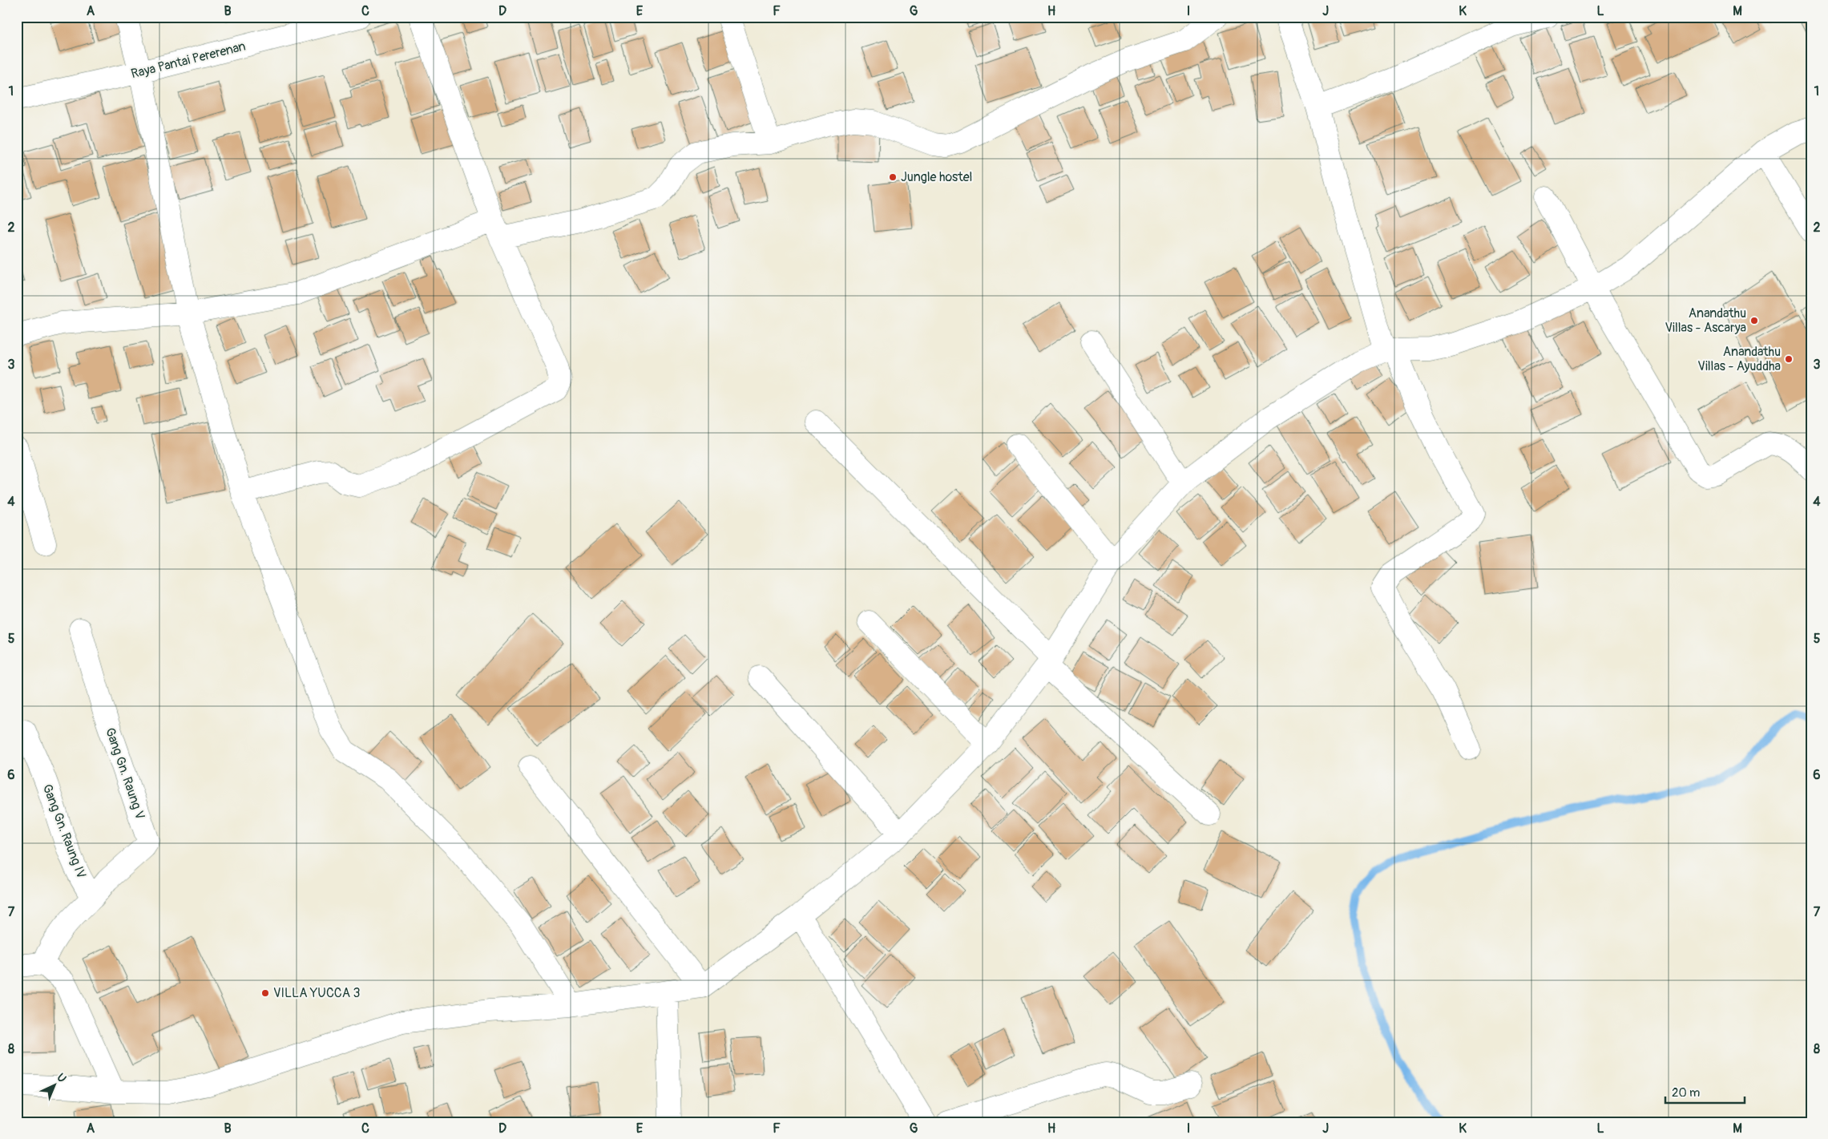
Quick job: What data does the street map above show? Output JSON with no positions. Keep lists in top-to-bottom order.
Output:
{
  "streets": {
    "street": ["Raya Pantai Pererenan", "Gang Gn. Raung V", "Gang Gn. Raung IV"]
  },
  "crossings": [
    ["Gang Gn. Raung V", "Gang Gn. Raung IV"]
  ],
  "places": [
    "Jungle hostel",
    "Anandathu Villas - Ascarya",
    "Anandathu Villas - Ayuddha",
    "VILLA YUCCA 3"
  ],
  "scale_bar": "20 m",
  "north": "top right",
  "grid": {
    "columns": [
      "A",
      "B",
      "C",
      "D",
      "E",
      "F",
      "G",
      "H",
      "I",
      "J",
      "K",
      "L",
      "M"
    ],
    "rows": [
      "1",
      "2",
      "3",
      "4",
      "5",
      "6",
      "7",
      "8"
    ]
  }
}
